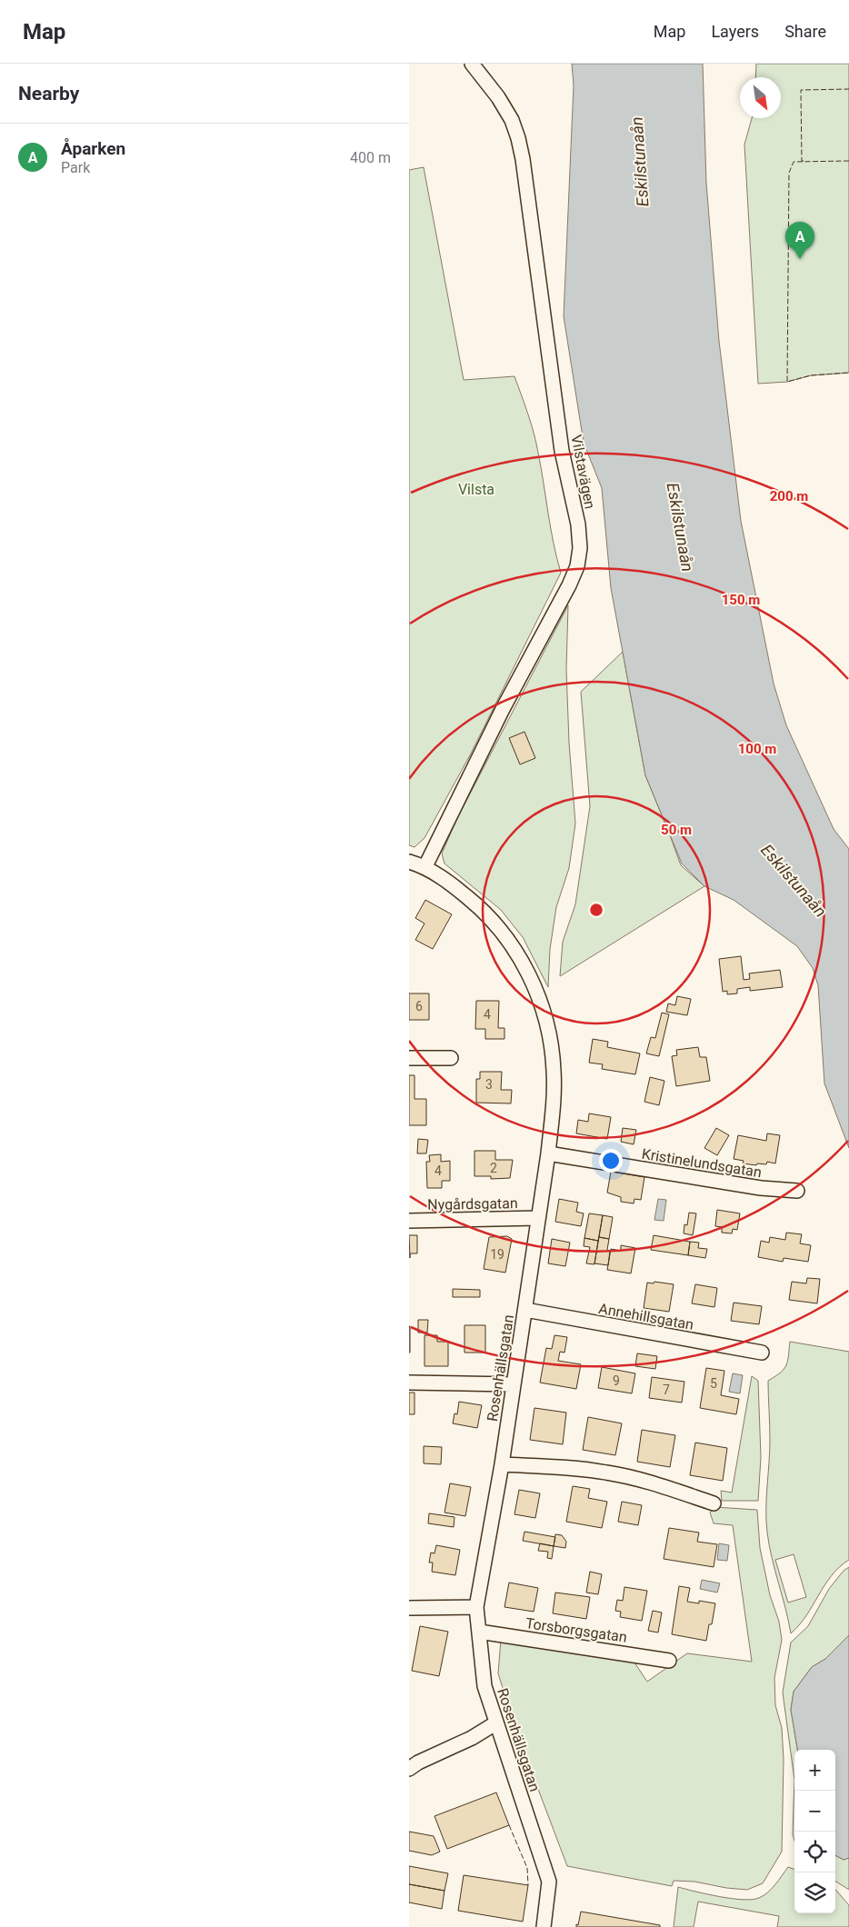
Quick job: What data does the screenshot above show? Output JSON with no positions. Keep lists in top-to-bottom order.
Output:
{
  "streets": {
    "street": [
      "Vilstavägen",
      "Kristinelundsgatan",
      "Nygårdsgatan",
      "Annehillsgatan",
      "Rosenhällsgatan",
      "Torsborgsgatan"
    ]
  },
  "crossings": [
    ["Vilstavägen", "Rosenhällsgatan"],
    ["Kristinelundsgatan", "Rosenhällsgatan"],
    ["Nygårdsgatan", "Rosenhällsgatan"],
    ["Annehillsgatan", "Rosenhällsgatan"],
    ["Rosenhällsgatan", "Torsborgsgatan"]
  ],
  "water": ["Eskilstunaån"],
  "parks": ["Vilsta"],
  "house_numbers": [
    "6",
    "4",
    "3",
    "2",
    "4",
    "19",
    "9",
    "5",
    "7"
  ],
  "north": "bottom right",
  "page": {
    "header": "Map",
    "nav": ["Map", "Layers", "Share"],
    "heading": "Nearby",
    "list": [
      {
        "mark": "A",
        "name": "Åparken",
        "note": "Park",
        "value": "400 m"
      }
    ],
    "pins": "A",
    "map_buttons": ["+", "−"]
  },
  "rings": [
    "200 m",
    "150 m",
    "100 m",
    "50 m"
  ]
}
